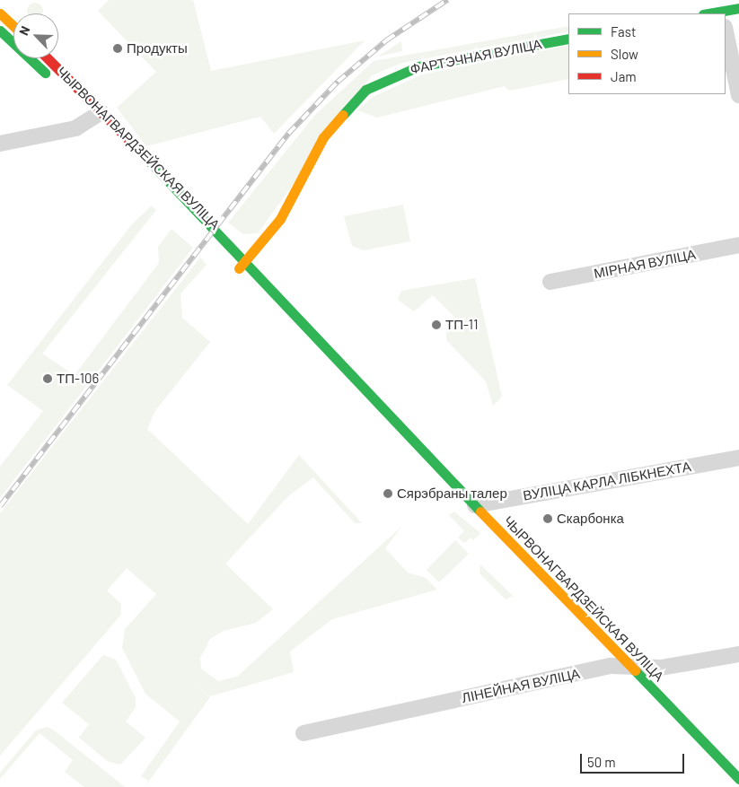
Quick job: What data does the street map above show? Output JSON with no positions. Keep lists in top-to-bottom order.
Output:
{
  "streets": {
    "main road": ["ФАРТЭЧНАЯ ВУЛІЦА", "ЧЫРВОНАГВАРДЗЕЙСКАЯ ВУЛІЦА"],
    "street": ["МІРНАЯ ВУЛІЦА", "ВУЛІЦА КАРЛА ЛІБКНЕХТА", "ЛІНЕЙНАЯ ВУЛІЦА"]
  },
  "crossings": [
    ["ФАРТЭЧНАЯ ВУЛІЦА", "ЧЫРВОНАГВАРДЗЕЙСКАЯ ВУЛІЦА"],
    ["ЧЫРВОНАГВАРДЗЕЙСКАЯ ВУЛІЦА", "ВУЛІЦА КАРЛА ЛІБКНЕХТА"],
    ["ЧЫРВОНАГВАРДЗЕЙСКАЯ ВУЛІЦА", "ЛІНЕЙНАЯ ВУЛІЦА"]
  ],
  "places": [
    "Продукты",
    "ТП-11",
    "ТП-106",
    "Сярэбраны талер",
    "Скарбонка"
  ],
  "legend": ["Fast", "Slow", "Jam"],
  "scale_bar": "50 m",
  "north": "top left"
}
